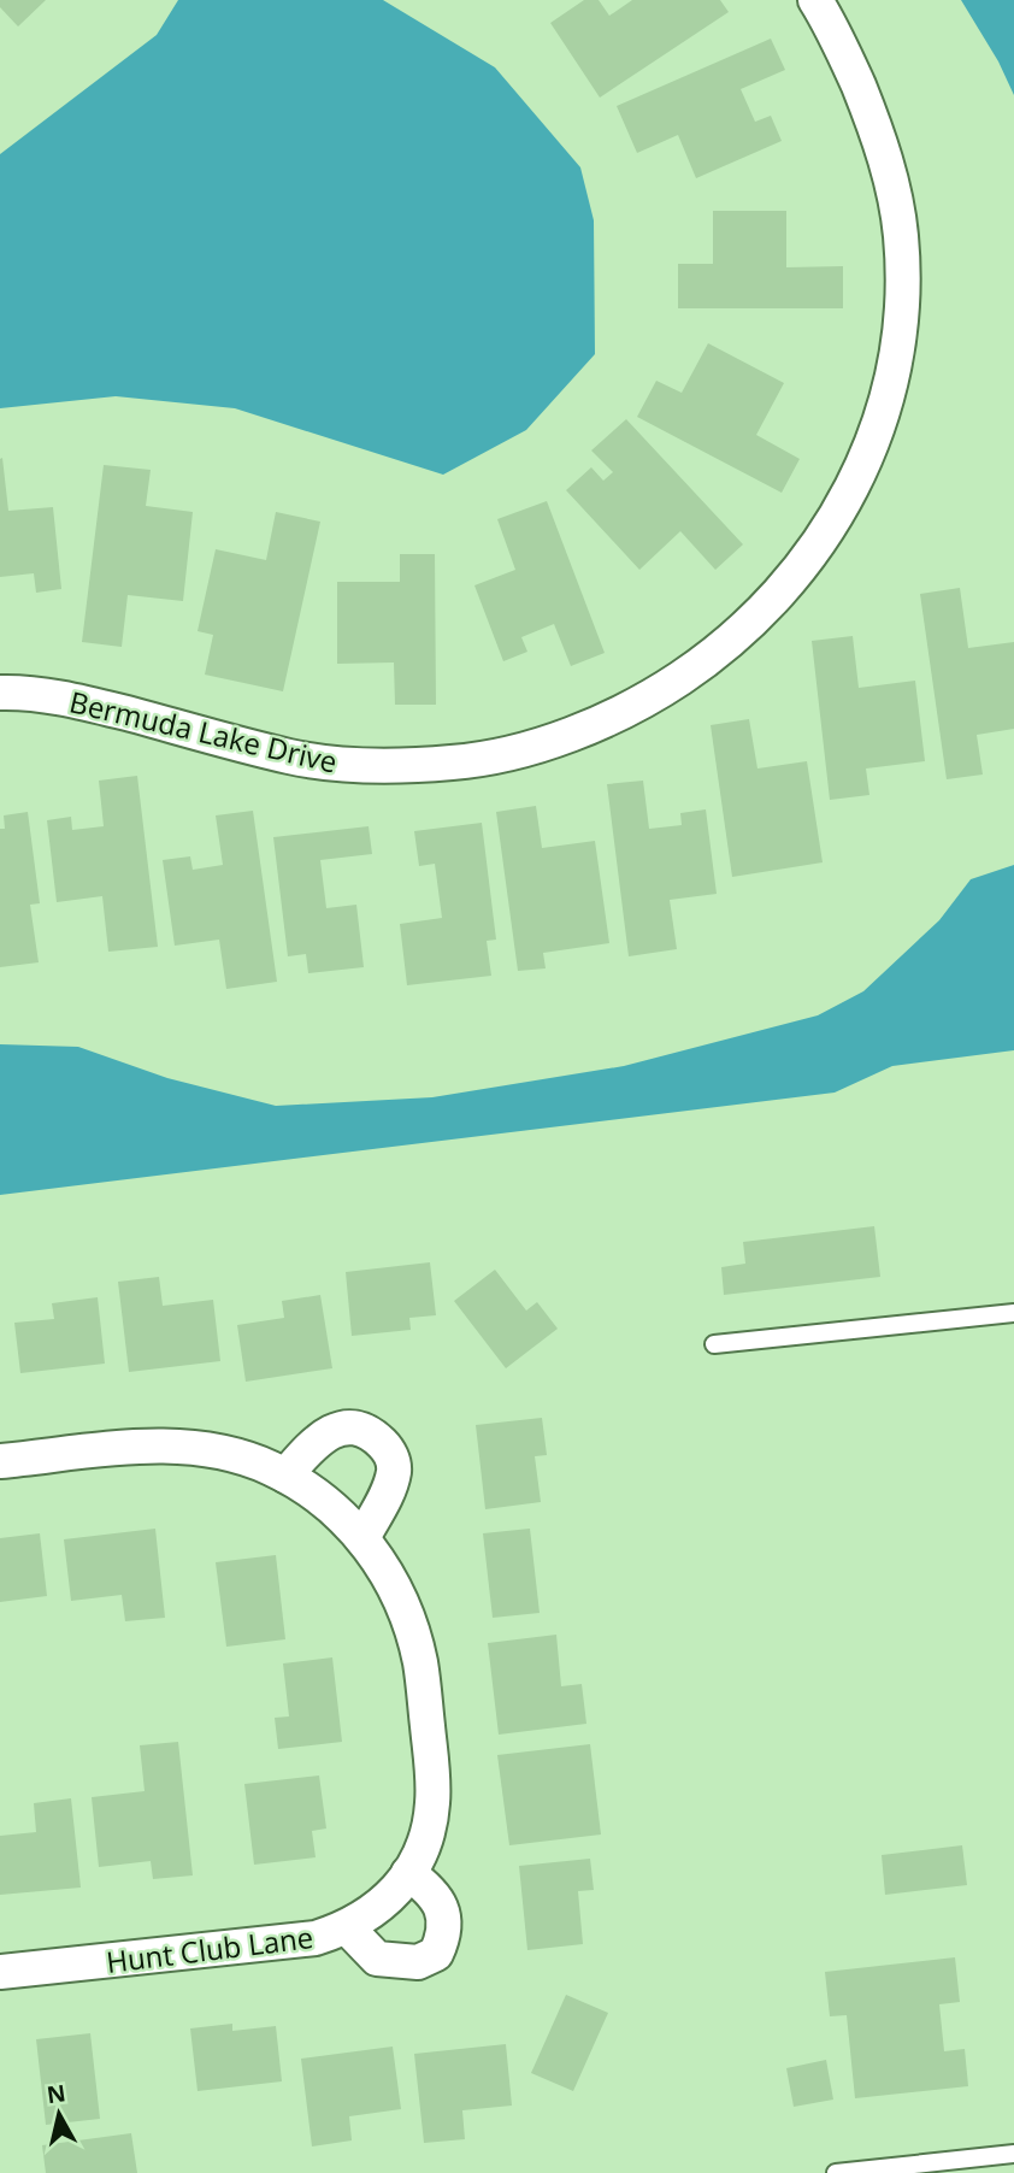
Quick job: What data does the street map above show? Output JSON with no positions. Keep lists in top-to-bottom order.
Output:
{
  "streets": {
    "street": ["Bermuda Lake Drive", "Hunt Club Lane"]
  },
  "north": "top"
}
